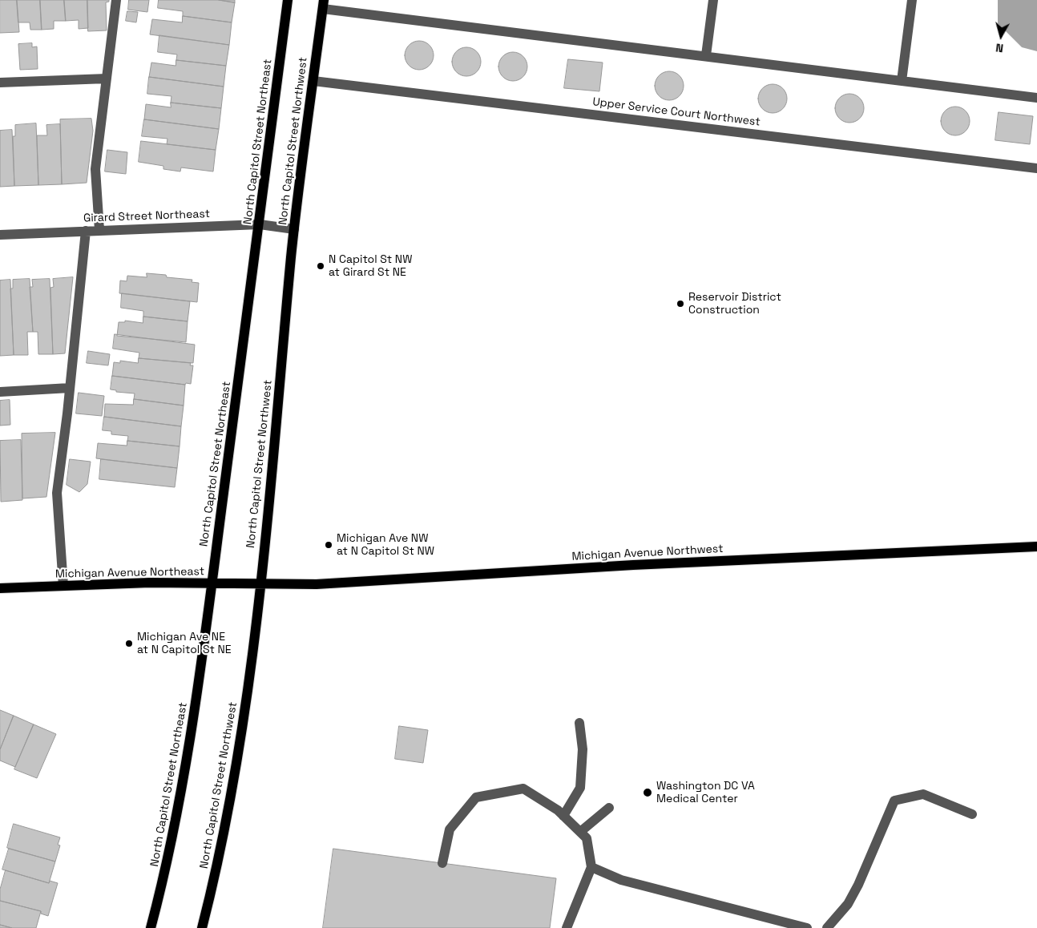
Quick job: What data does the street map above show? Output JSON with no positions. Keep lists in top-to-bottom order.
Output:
{
  "streets": {
    "main road": [
      "North Capitol Street Northwest",
      "North Capitol Street Northeast",
      "Michigan Avenue Northwest",
      "Michigan Avenue Northeast"
    ],
    "street": ["Upper Service Court Northwest", "Girard Street Northeast"]
  },
  "crossings": [
    ["Upper Service Court Northwest", "North Capitol Street Northwest"],
    ["North Capitol Street Northwest", "Girard Street Northeast"],
    ["North Capitol Street Northwest", "Michigan Avenue Northwest"],
    ["North Capitol Street Northwest", "Michigan Avenue Northeast"],
    ["North Capitol Street Northeast", "Girard Street Northeast"],
    ["North Capitol Street Northeast", "Michigan Avenue Northeast"],
    ["Michigan Avenue Northwest", "Michigan Avenue Northeast"]
  ],
  "places": [
    "N Capitol St NW at Girard St NE",
    "Reservoir District Construction",
    "Michigan Ave NW at N Capitol St NW",
    "Michigan Ave NE at N Capitol St NE",
    "Washington DC VA Medical Center"
  ],
  "north": "bottom"
}
